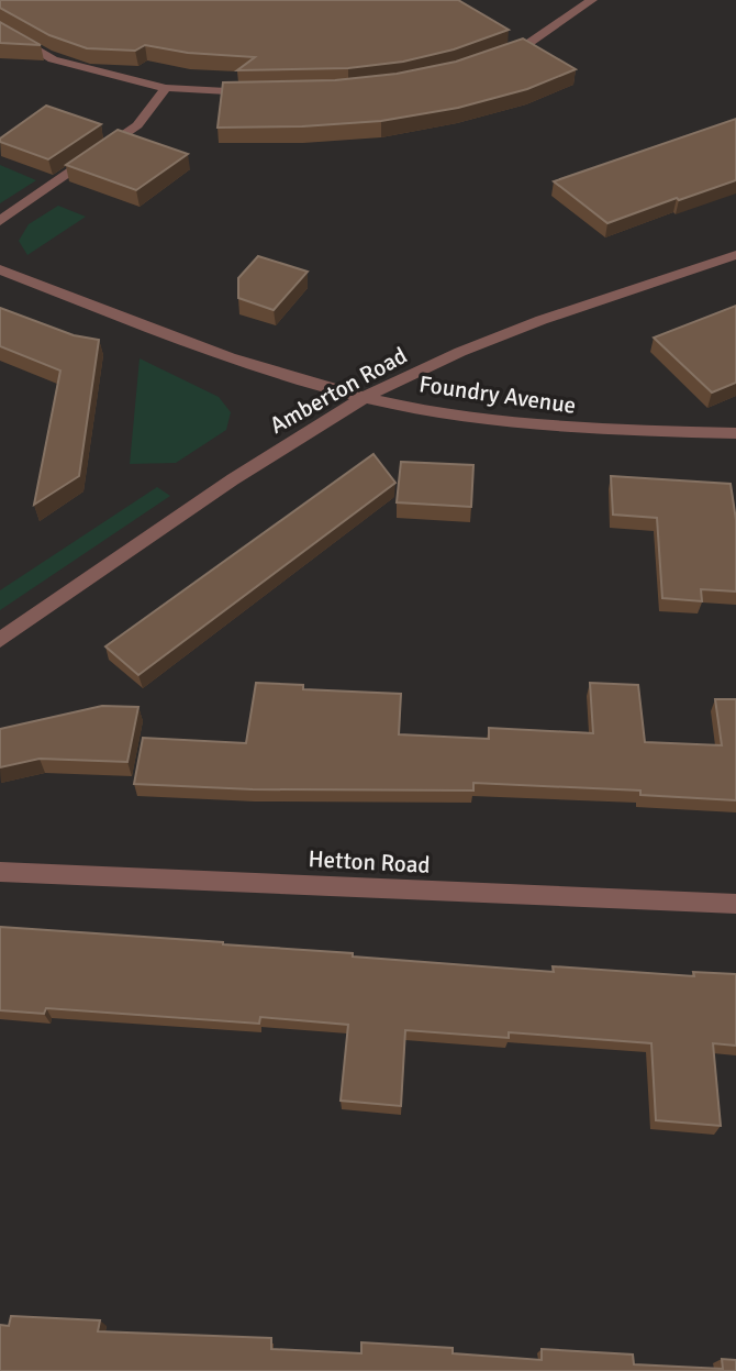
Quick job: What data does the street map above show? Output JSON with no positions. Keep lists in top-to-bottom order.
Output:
{
  "streets": {
    "street": ["Amberton Road", "Foundry Avenue", "Hetton Road"]
  },
  "crossings": [
    ["Amberton Road", "Foundry Avenue"]
  ]
}
